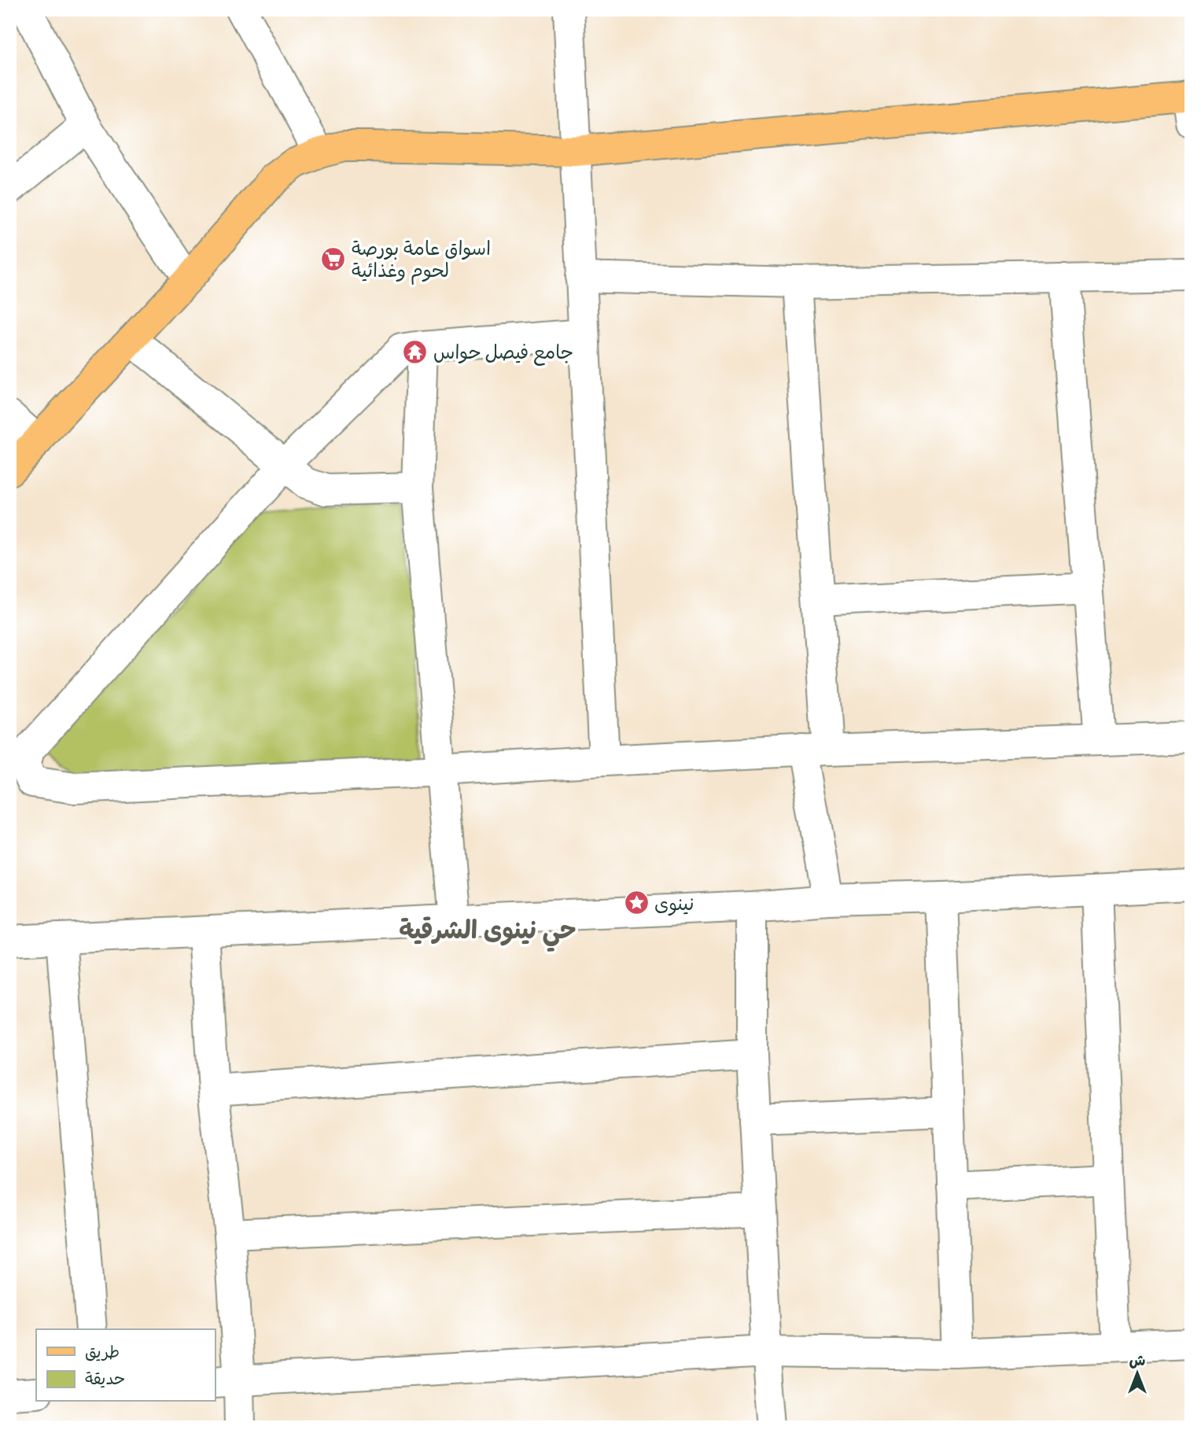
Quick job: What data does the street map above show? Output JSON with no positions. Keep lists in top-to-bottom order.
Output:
{
  "districts": ["حي نينوى الشرقية"],
  "places": {
    "supermarket": ["اسواق عامة بورصة لحوم وغذائية"],
    "temple": ["جامع فيصل حواس"],
    "place": ["نينوى"]
  },
  "legend": ["طريق", "حديقة"],
  "north": "top"
}
